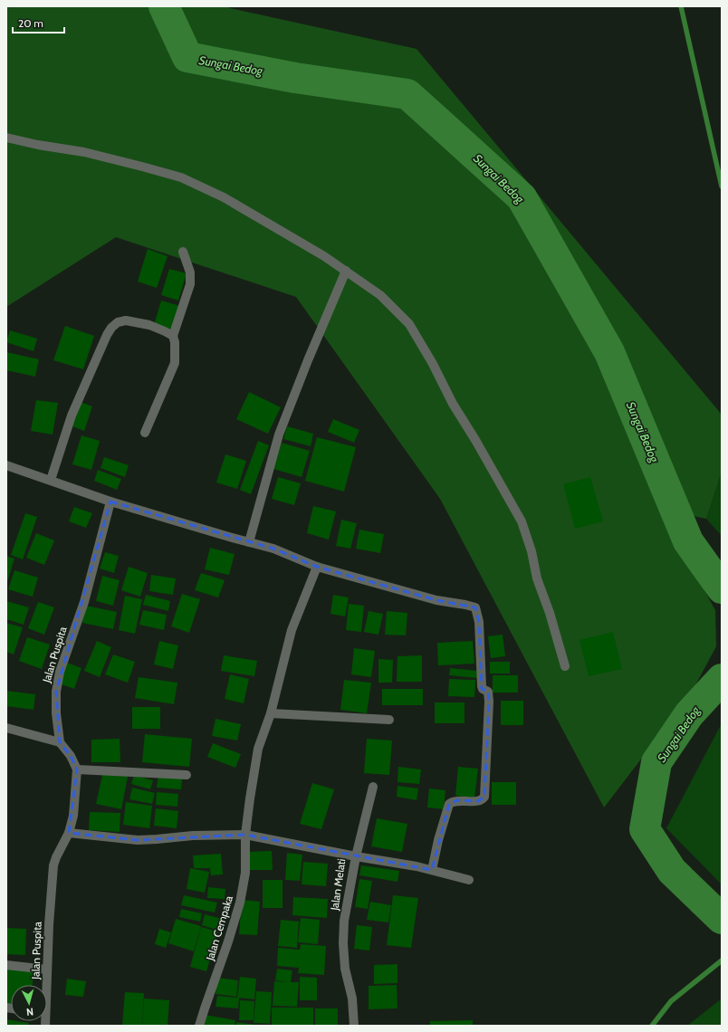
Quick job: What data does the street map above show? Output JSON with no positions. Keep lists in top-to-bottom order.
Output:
{
  "streets": {
    "street": ["Jalan Puspita", "Jalan Melati", "Jalan Cempaka"]
  },
  "crossings": [
    ["Jalan Puspita", "Jalan Melati"],
    ["Jalan Melati", "Jalan Cempaka"]
  ],
  "water": ["Sungai Bedog"],
  "scale_bar": "20 m",
  "north": "bottom"
}
